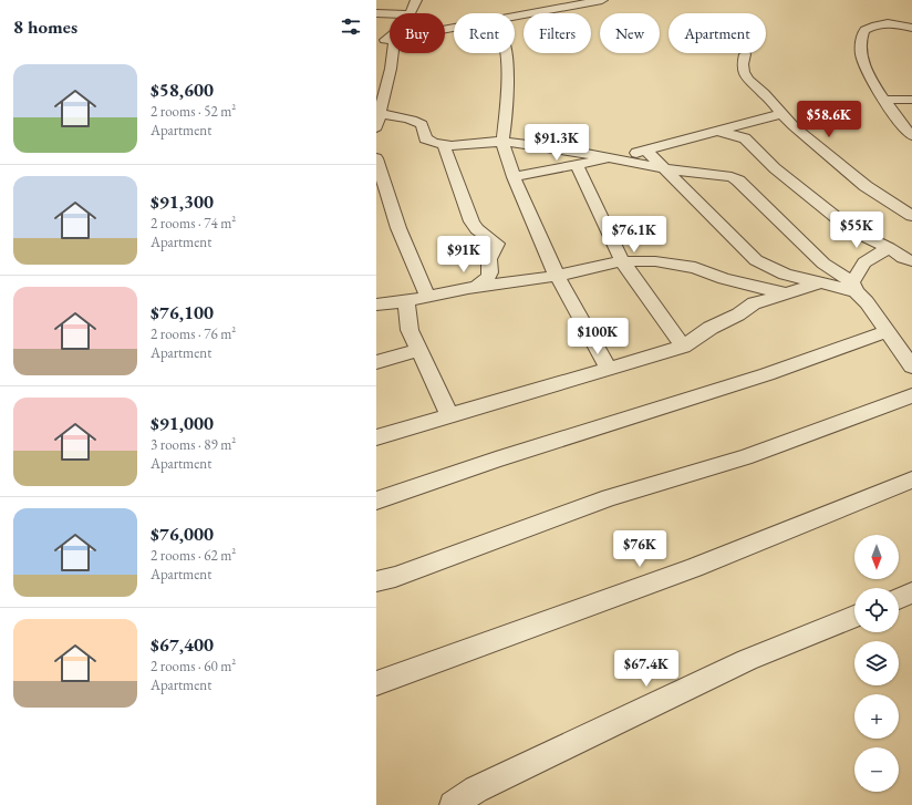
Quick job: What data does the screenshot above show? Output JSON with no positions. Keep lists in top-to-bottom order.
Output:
{
  "north": "bottom",
  "page": {
    "heading": "8 homes",
    "chip": [
      "Buy",
      "Rent",
      "Filters",
      "New",
      "Apartment"
    ],
    "list": [
      {
        "name": "$58,600",
        "note": "2 rooms · 52 m² · Apartment"
      },
      {
        "name": "$91,300",
        "note": "2 rooms · 74 m² · Apartment"
      },
      {
        "name": "$76,100",
        "note": "2 rooms · 76 m² · Apartment"
      },
      {
        "name": "$91,000",
        "note": "3 rooms · 89 m² · Apartment"
      },
      {
        "name": "$76,000",
        "note": "2 rooms · 62 m² · Apartment"
      },
      {
        "name": "$67,400",
        "note": "2 rooms · 60 m² · Apartment"
      }
    ],
    "price": [
      "$58.6K",
      "$91.3K",
      "$55K",
      "$76.1K",
      "$91K",
      "$100K",
      "$76K",
      "$67.4K"
    ],
    "map_buttons": ["+", "−"]
  }
}
